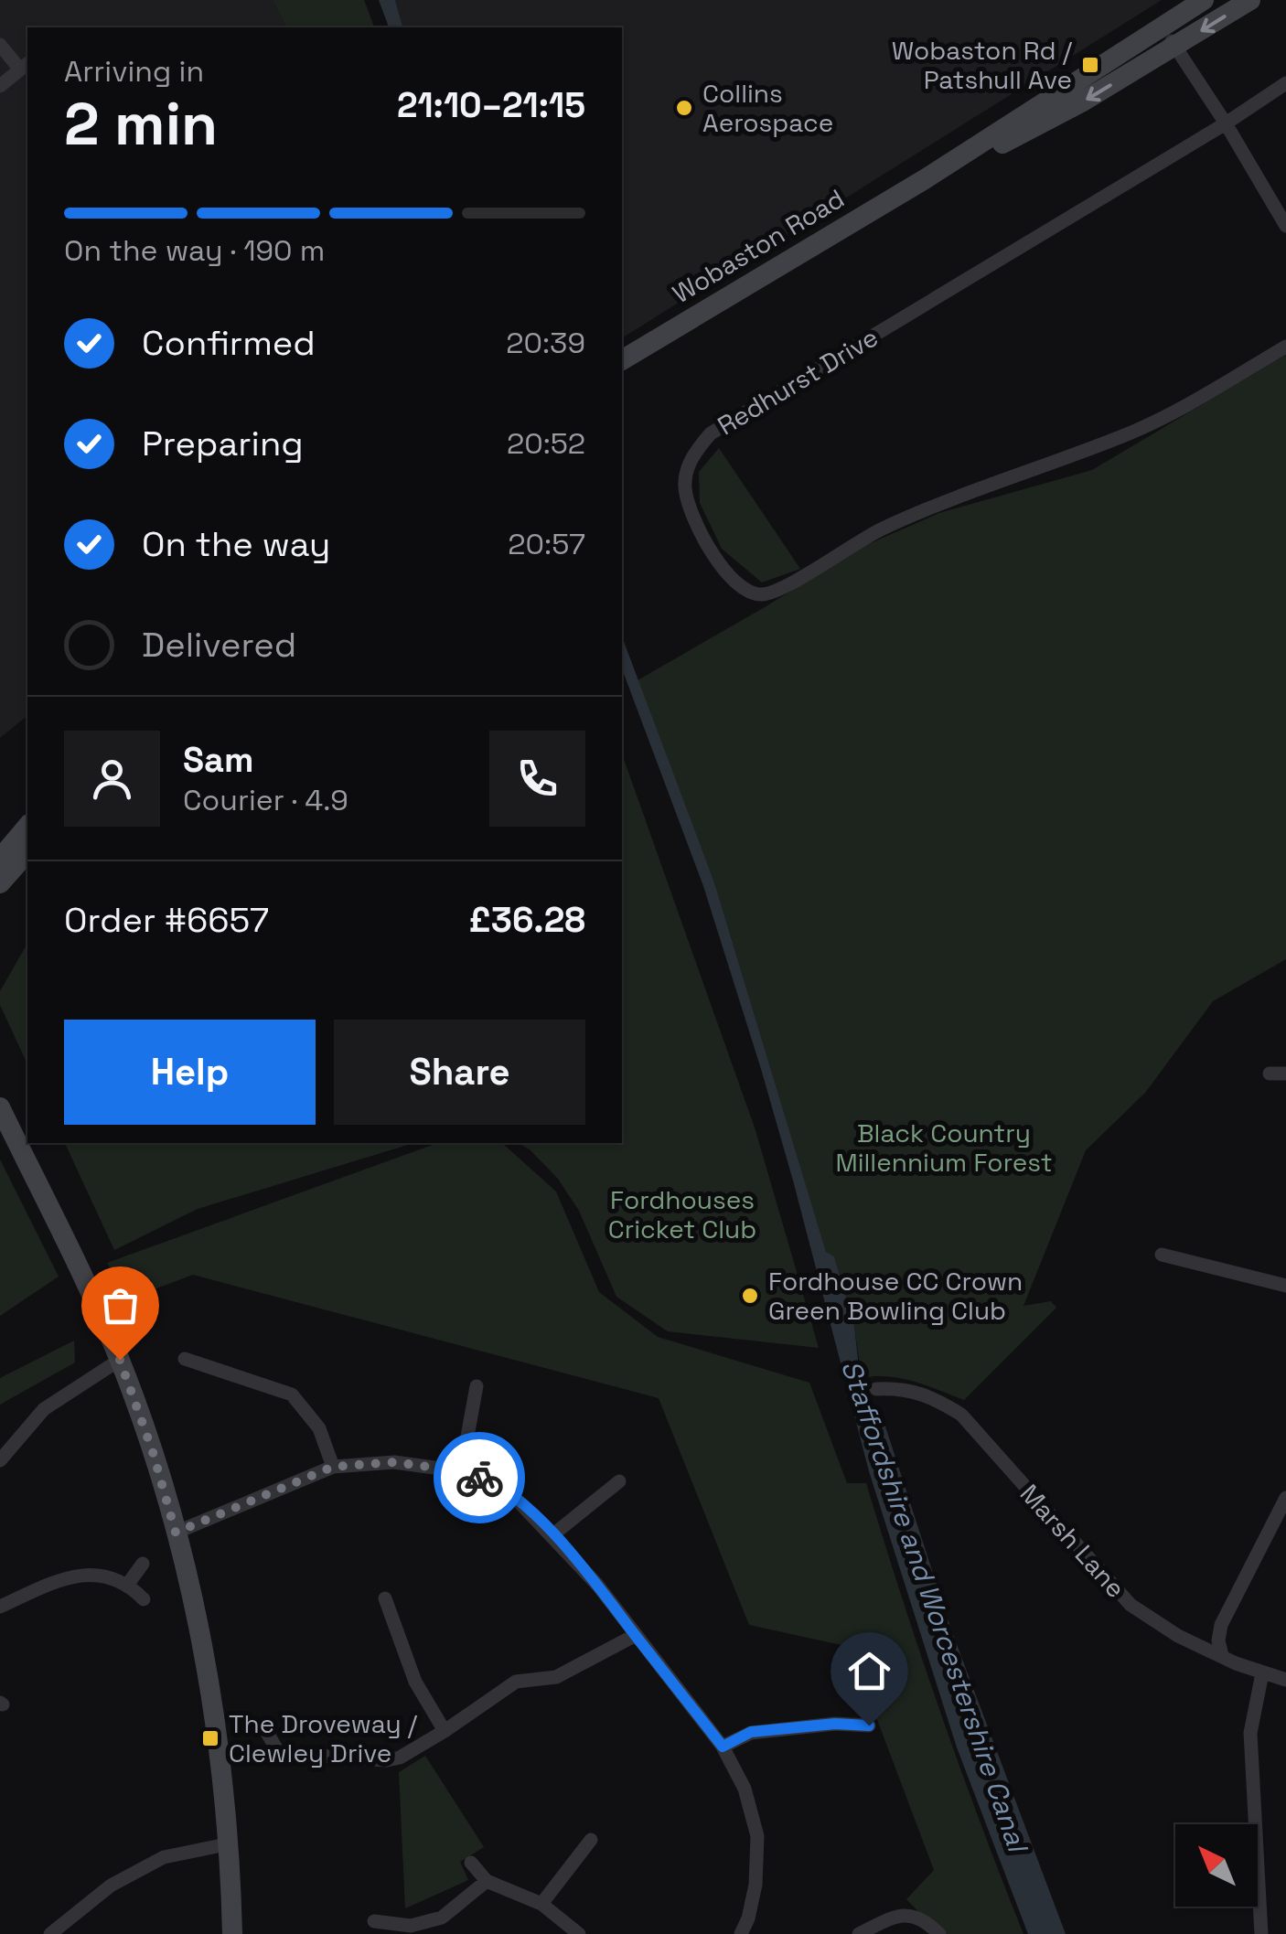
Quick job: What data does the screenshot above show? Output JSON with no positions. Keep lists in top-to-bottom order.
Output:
{
  "streets": {
    "street": ["Wobaston Road", "Redhurst Drive", "Marsh Lane"]
  },
  "water": ["Staffordshire and Worcestershire Canal"],
  "parks": ["Black Country Millennium Forest", "Fordhouses Cricket Club"],
  "places": {
    "transit": ["Wobaston Rd / Patshull Ave", "The Droveway / Clewley Drive"],
    "other": ["Collins Aerospace", "Fordhouse CC Crown Green Bowling Club"]
  },
  "north": "top left",
  "page": {
    "heading": ["2 min", "Arriving in", "21:10–21:15"],
    "panel": [
      "Sam",
      "Courier · 4.9",
      "Order #6657",
      "£36.28"
    ],
    "bar": "On the way · 190 m",
    "list": [
      ["Confirmed", "20:39"],
      ["Preparing", "20:52"],
      ["On the way", "20:57"],
      "Delivered"
    ],
    "buttons": ["Help", "Share"]
  }
}
